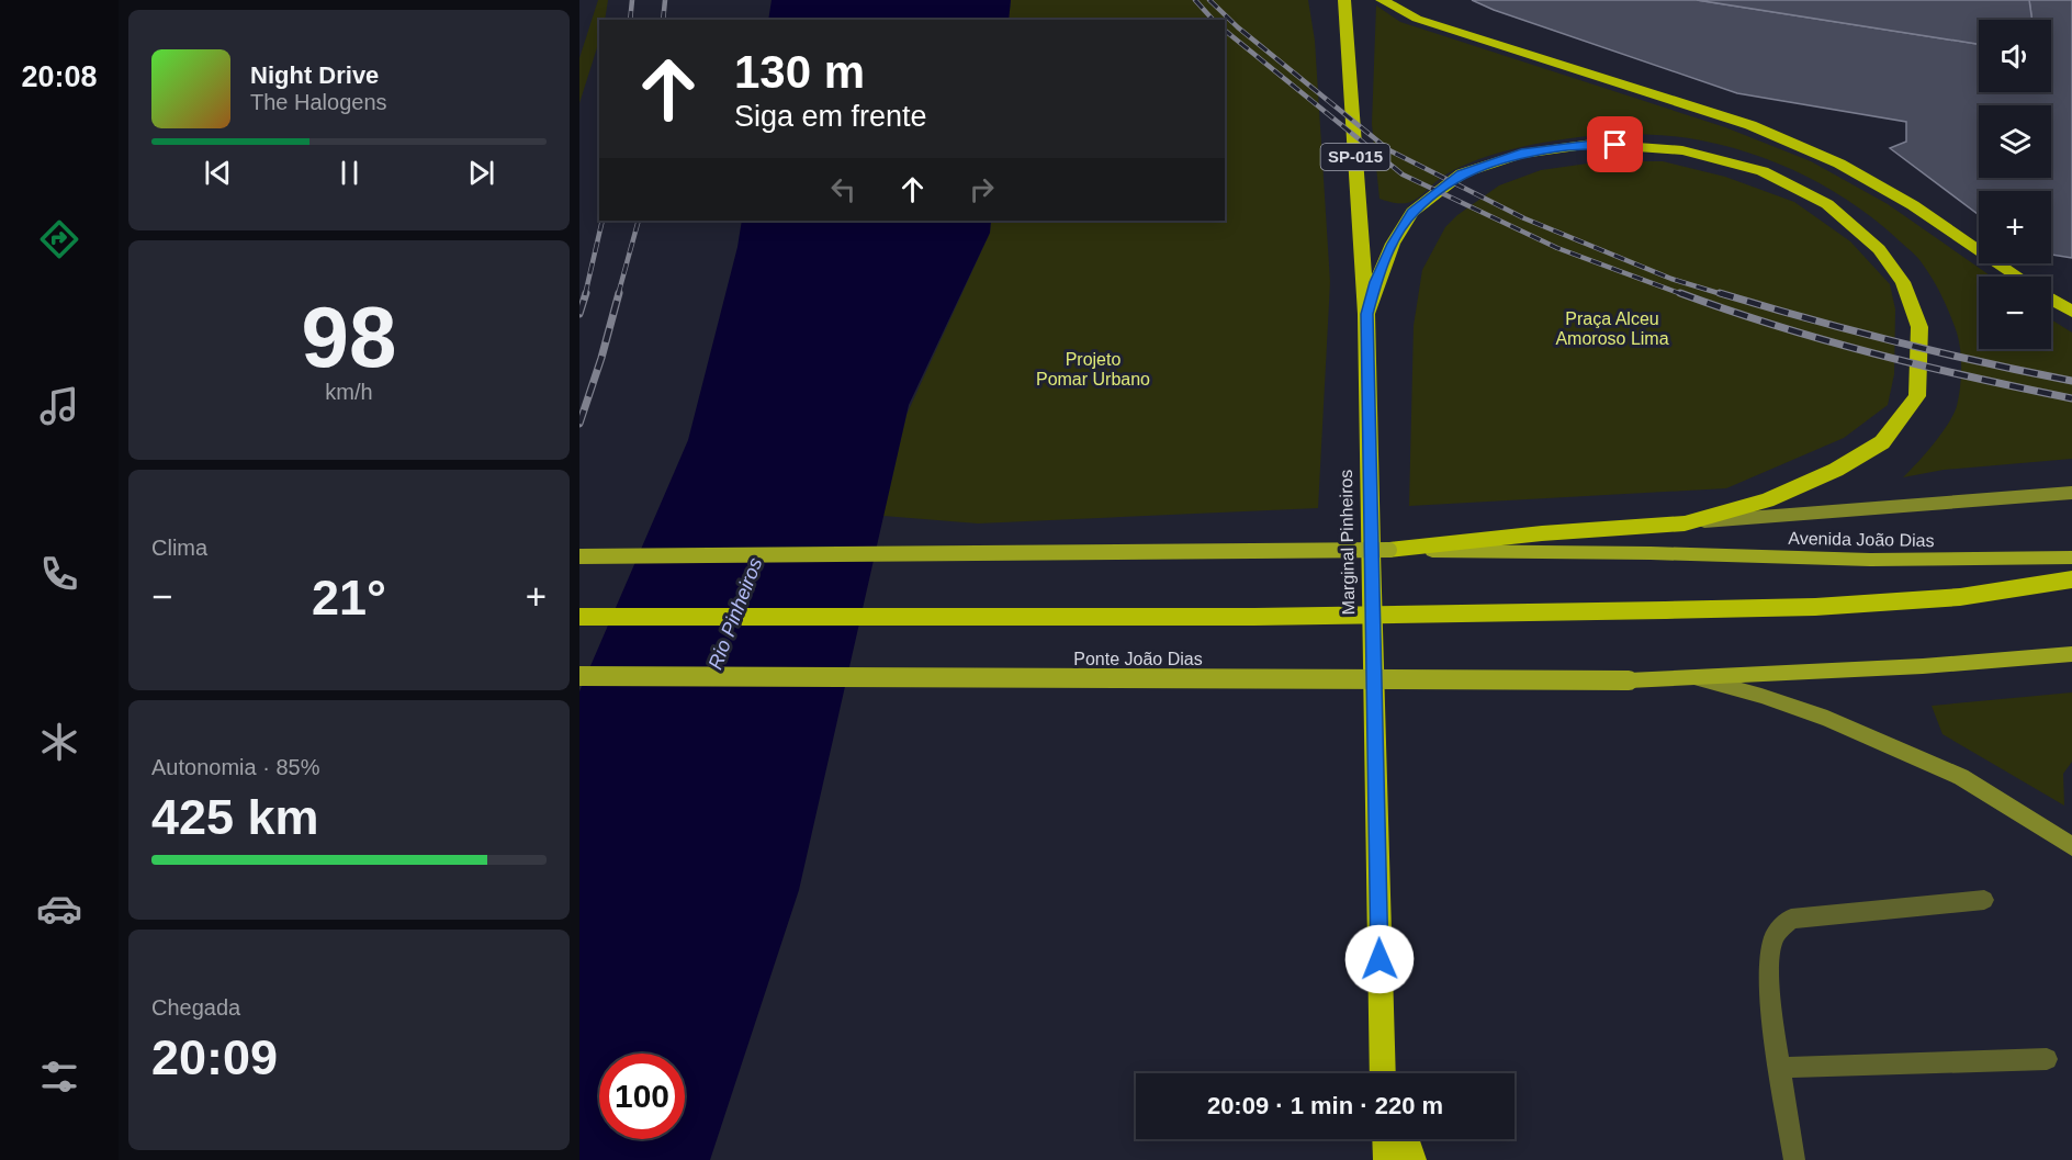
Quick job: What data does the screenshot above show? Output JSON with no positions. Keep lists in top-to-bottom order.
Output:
{
  "streets": {
    "highway": ["SP-015", "Marginal Pinheiros"],
    "main road": ["Avenida João Dias", "Ponte João Dias"]
  },
  "water": ["Rio Pinheiros"],
  "parks": ["Praça Alceu Amoroso Lima", "Projeto Pomar Urbano"],
  "page": {
    "tabs": "20:08",
    "map_buttons": ["+", "−"],
    "turn": ["130 m", "Siga em frente"],
    "song": ["Night Drive", "The Halogens"],
    "tile": [
      ["98", "km/h"],
      "Clima",
      ["Autonomia · 85%", "425 km"],
      ["Chegada", "20:09"]
    ],
    "heat": ["−", "21°", "+"],
    "limit": "100",
    "trip": "20:09 · 1 min · 220 m"
  }
}
